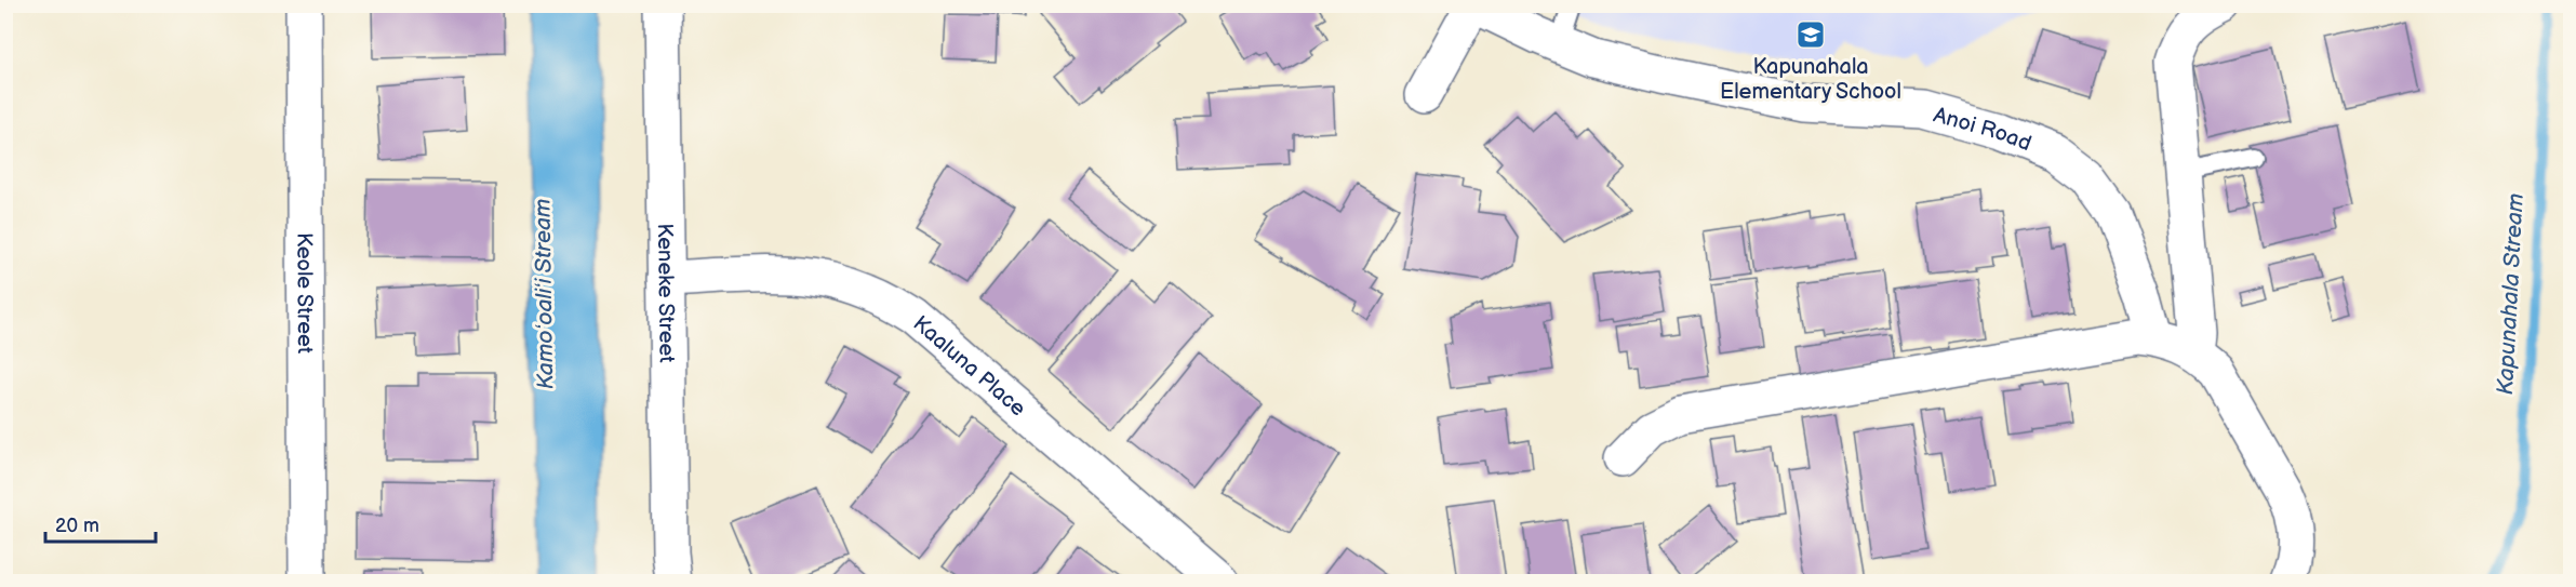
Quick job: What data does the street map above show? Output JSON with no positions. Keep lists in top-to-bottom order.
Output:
{
  "streets": {
    "street": [
      "Anoi Road",
      "Keole Street",
      "Keneke Street",
      "Kaaluna Place"
    ]
  },
  "crossings": [
    ["Keneke Street", "Kaaluna Place"]
  ],
  "water": ["Kamoʻoaliʻi Stream", "Kapunahala Stream"],
  "places": {
    "school or university": ["Kapunahala Elementary School"]
  },
  "scale_bar": "20 m"
}
